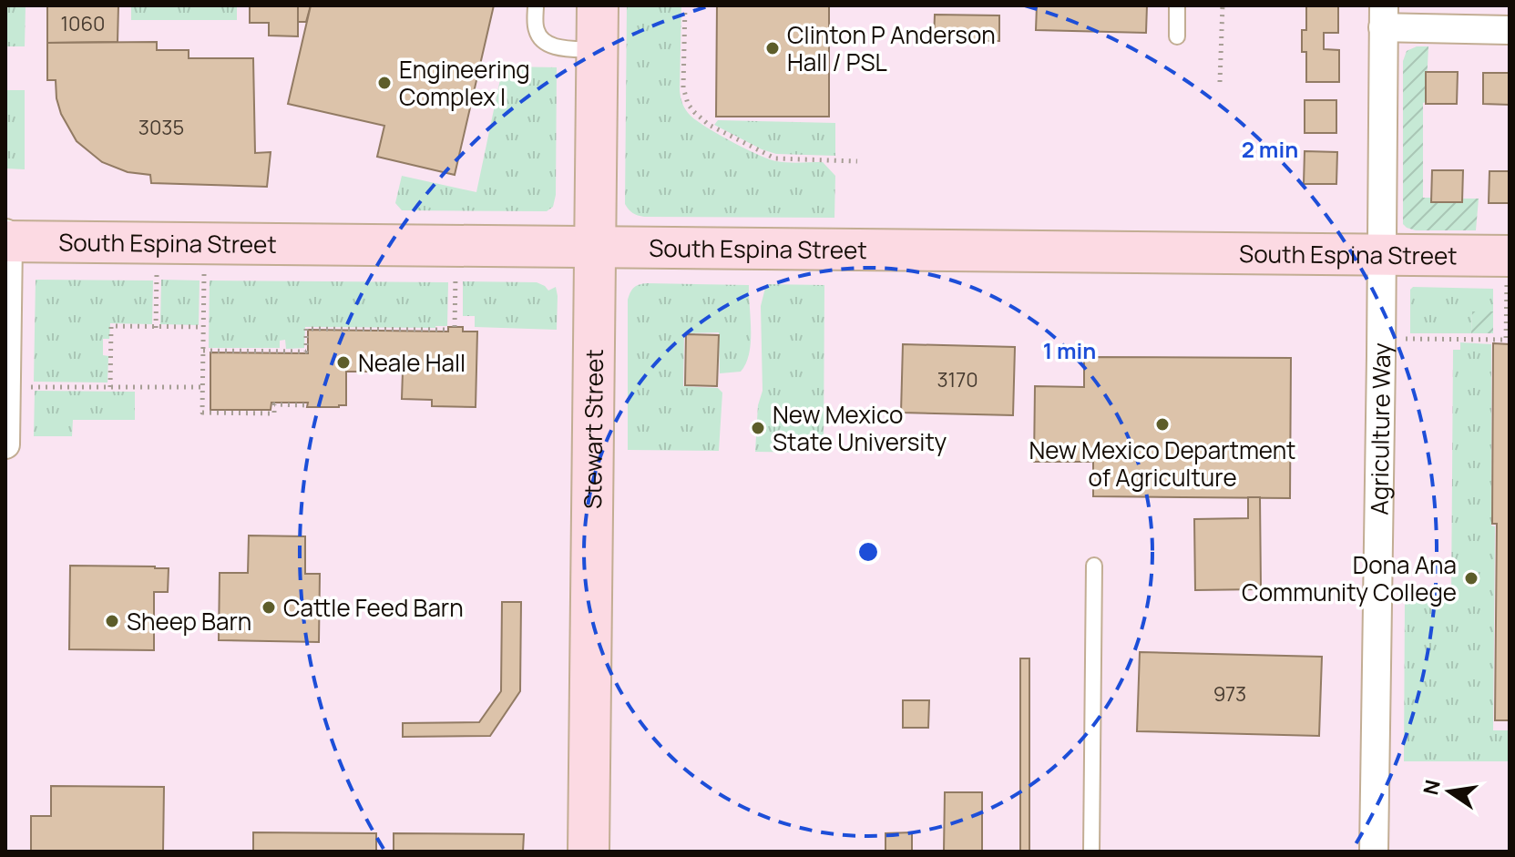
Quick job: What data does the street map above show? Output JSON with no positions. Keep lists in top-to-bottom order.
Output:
{
  "streets": {
    "street": ["South Espina Street", "Stewart Street", "Agriculture Way"]
  },
  "crossings": [
    ["South Espina Street", "Stewart Street"],
    ["South Espina Street", "Agriculture Way"]
  ],
  "places": [
    "Clinton P Anderson Hall / PSL",
    "Engineering Complex I",
    "Neale Hall",
    "New Mexico Department of Agriculture",
    "New Mexico State University",
    "Dona Ana Community College",
    "Cattle Feed Barn",
    "Sheep Barn"
  ],
  "house_numbers": [
    "1060",
    "3035",
    "3170",
    "973"
  ],
  "north": "left",
  "rings": ["2 min", "1 min"]
}
